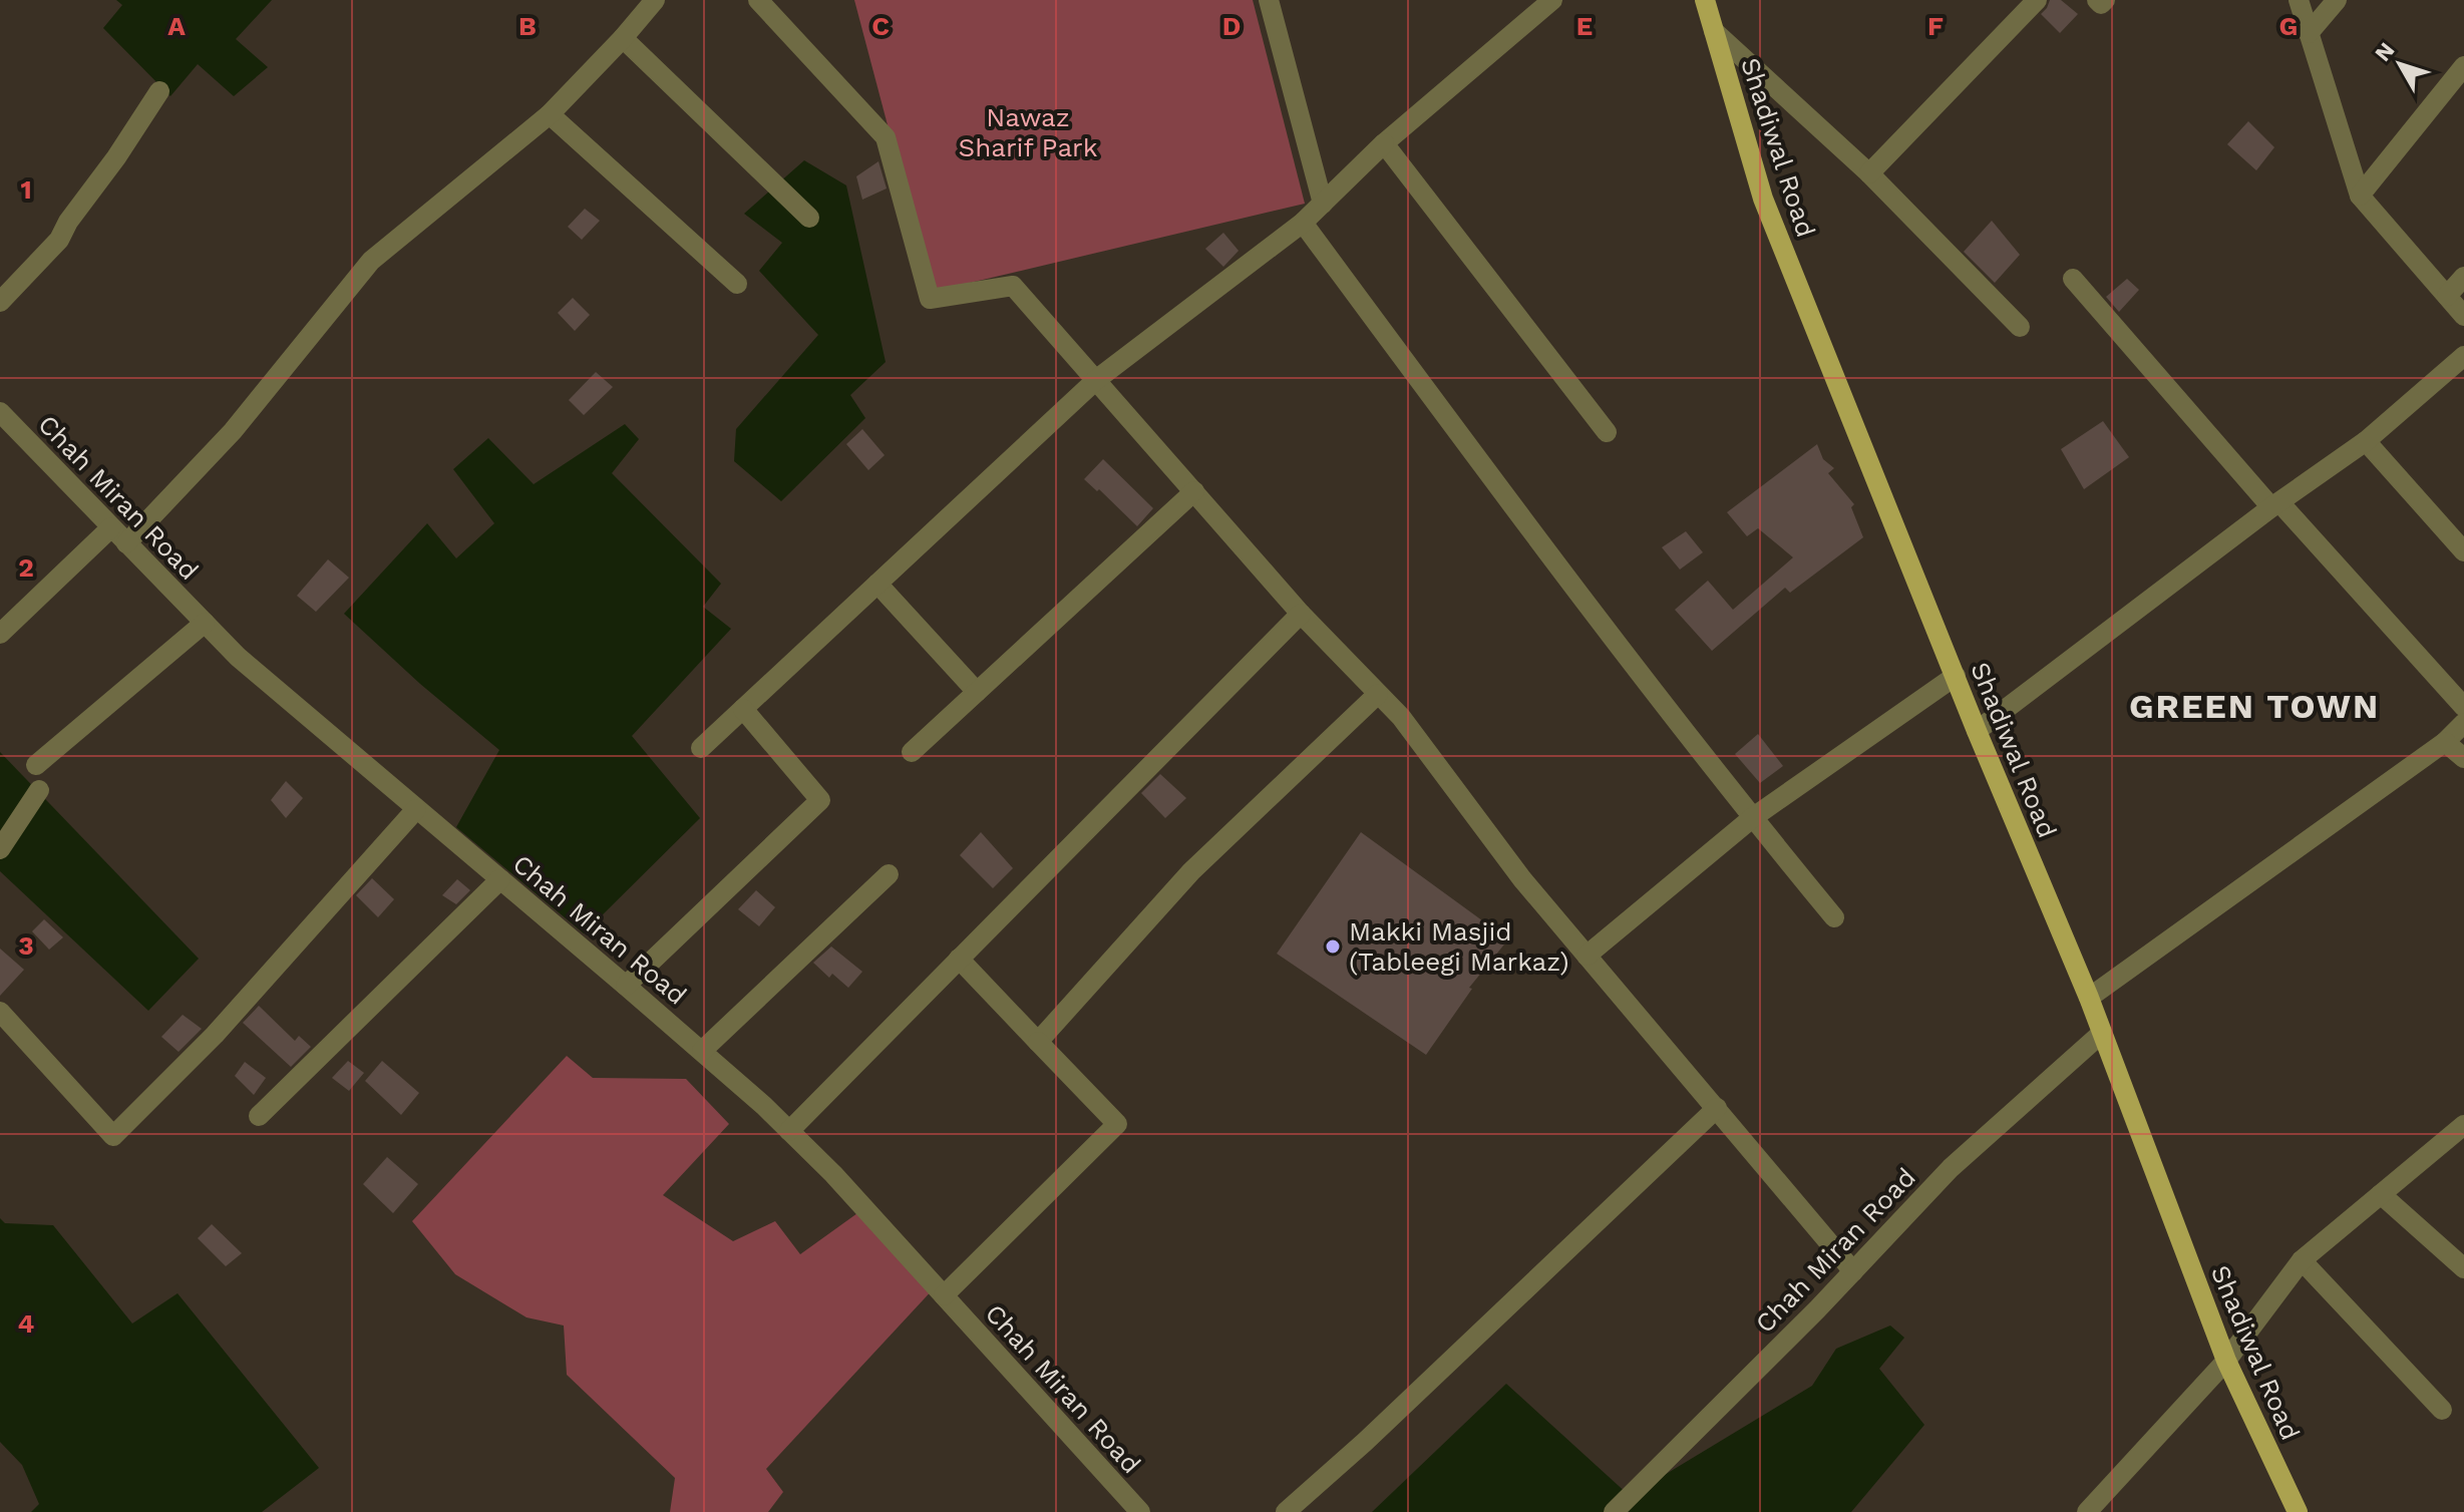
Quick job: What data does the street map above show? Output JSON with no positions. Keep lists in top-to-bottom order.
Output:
{
  "streets": {
    "main road": ["Shadiwal Road"],
    "street": ["Chah Miran Road"]
  },
  "crossings": [
    ["Shadiwal Road", "Chah Miran Road"]
  ],
  "districts": ["GREEN TOWN"],
  "parks": ["Nawaz Sharif Park"],
  "places": ["Makki Masjid (Tableegi Markaz)"],
  "north": "top left",
  "grid": {
    "columns": [
      "A",
      "B",
      "C",
      "D",
      "E",
      "F",
      "G"
    ],
    "rows": [
      "1",
      "2",
      "3",
      "4"
    ]
  }
}
